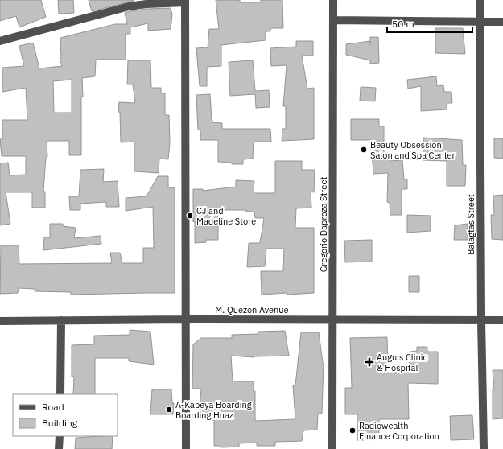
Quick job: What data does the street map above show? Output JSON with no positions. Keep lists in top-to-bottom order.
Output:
{
  "streets": {
    "street": ["Gregorio Daproza Street", "Balagtas Street", "M. Quezon Avenue"]
  },
  "crossings": [
    ["Gregorio Daproza Street", "M. Quezon Avenue"],
    ["Balagtas Street", "M. Quezon Avenue"]
  ],
  "places": {
    "other": [
      "Beauty Obsession Salon and Spa Center",
      "CJ and Madeline Store",
      "A-Kapeya Boarding Boarding Huaz",
      "Radiowealth Finance Corporation"
    ],
    "health": ["Auguis Clinic & Hospital"]
  },
  "legend": ["Road", "Building"],
  "scale_bar": "50 m"
}
